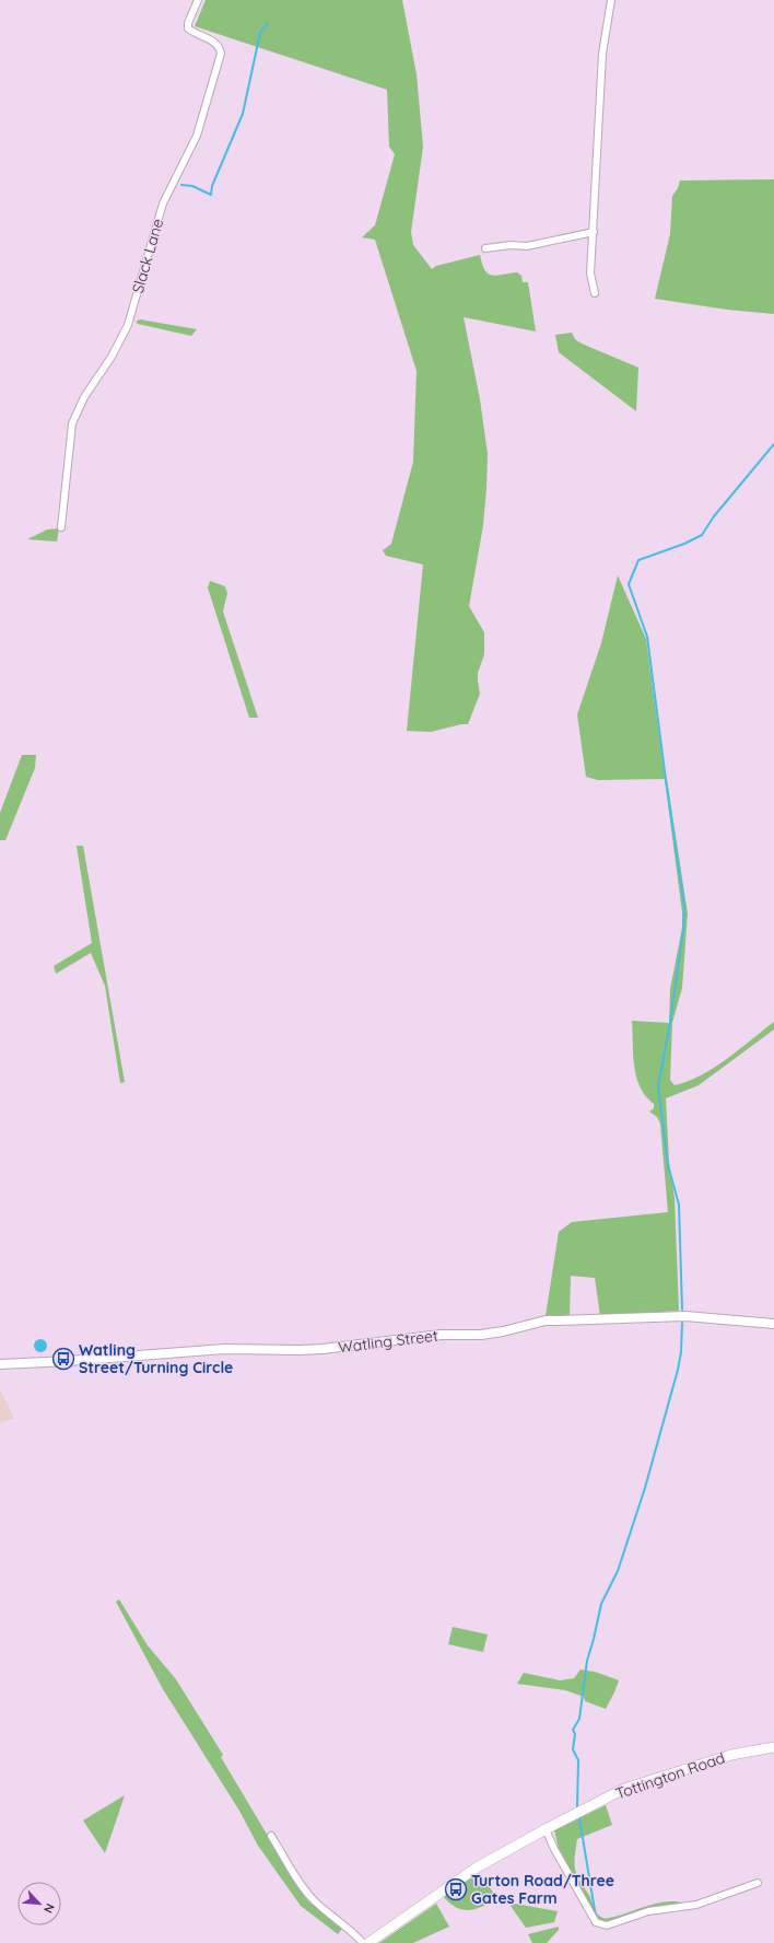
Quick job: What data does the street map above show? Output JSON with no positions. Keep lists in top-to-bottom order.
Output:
{
  "streets": {
    "main road": ["Tottington Road"],
    "street": ["Slack Lane", "Watling Street"]
  },
  "places": {
    "bus stop": ["Watling Street/Turning Circle", "Turton Road/Three Gates Farm"]
  },
  "north": "bottom right"
}
